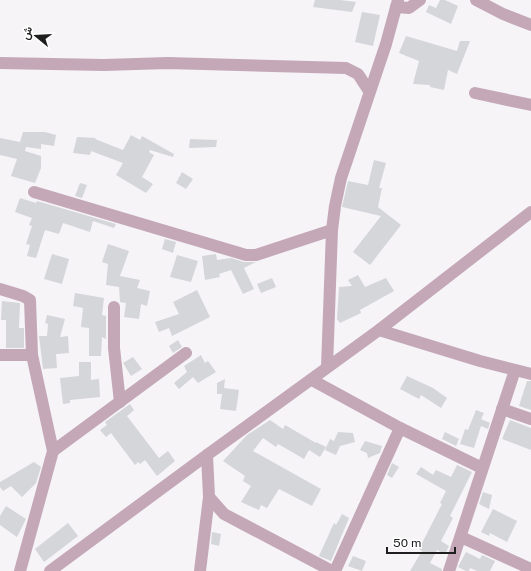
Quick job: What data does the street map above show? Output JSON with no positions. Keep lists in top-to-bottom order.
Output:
{
  "scale_bar": "50 m",
  "north": "left"
}
